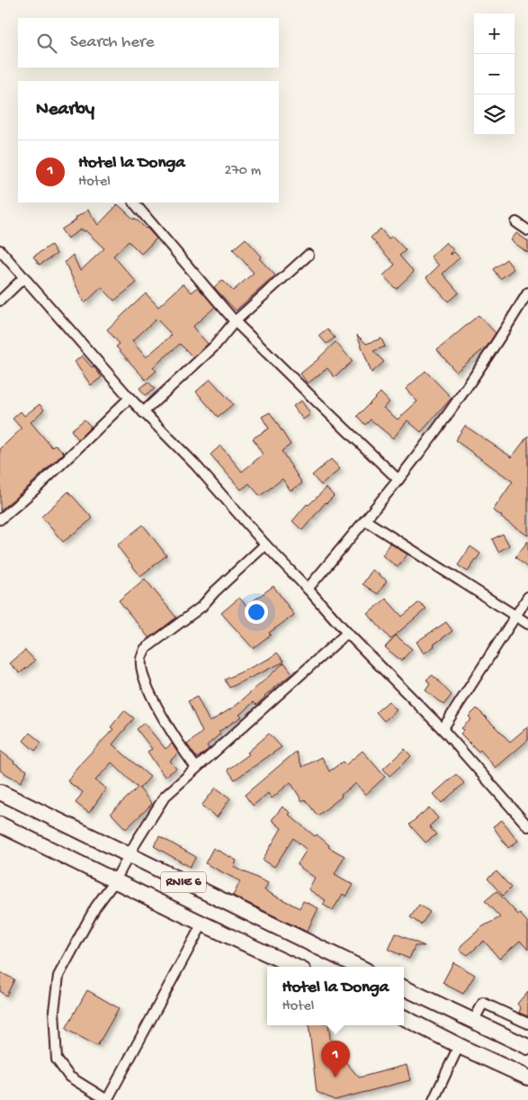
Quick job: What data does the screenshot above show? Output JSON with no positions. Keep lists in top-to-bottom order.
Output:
{
  "streets": {
    "main road": ["RNIE 6"]
  },
  "page": {
    "map_buttons": ["+", "−"],
    "search": "Search here",
    "heading": "Nearby",
    "list": [
      {
        "mark": "1",
        "name": "Hotel la Donga",
        "note": "Hotel",
        "value": "270 m"
      }
    ],
    "popup": ["Hotel la Donga", "Hotel"],
    "pins": "1"
  }
}
